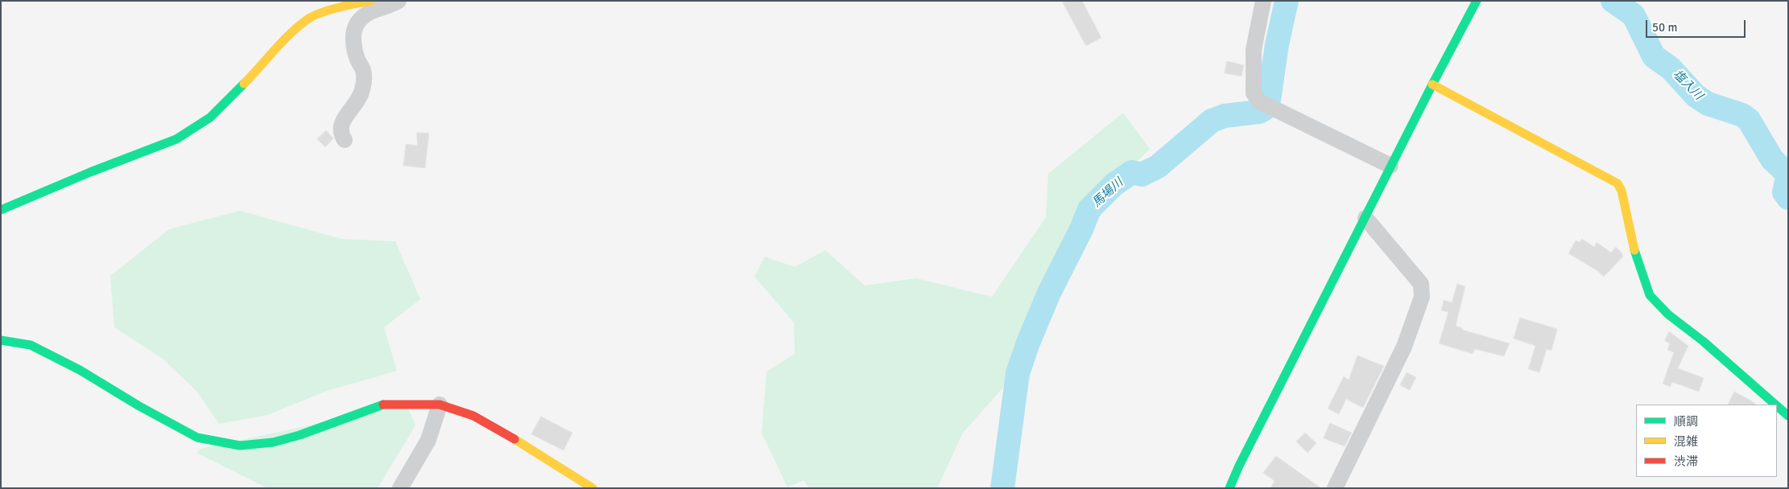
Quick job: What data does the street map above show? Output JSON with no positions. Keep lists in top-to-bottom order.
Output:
{
  "water": ["塩入川", "馬場川"],
  "legend": ["順調", "混雑", "渋滞"],
  "scale_bar": "50 m"
}
